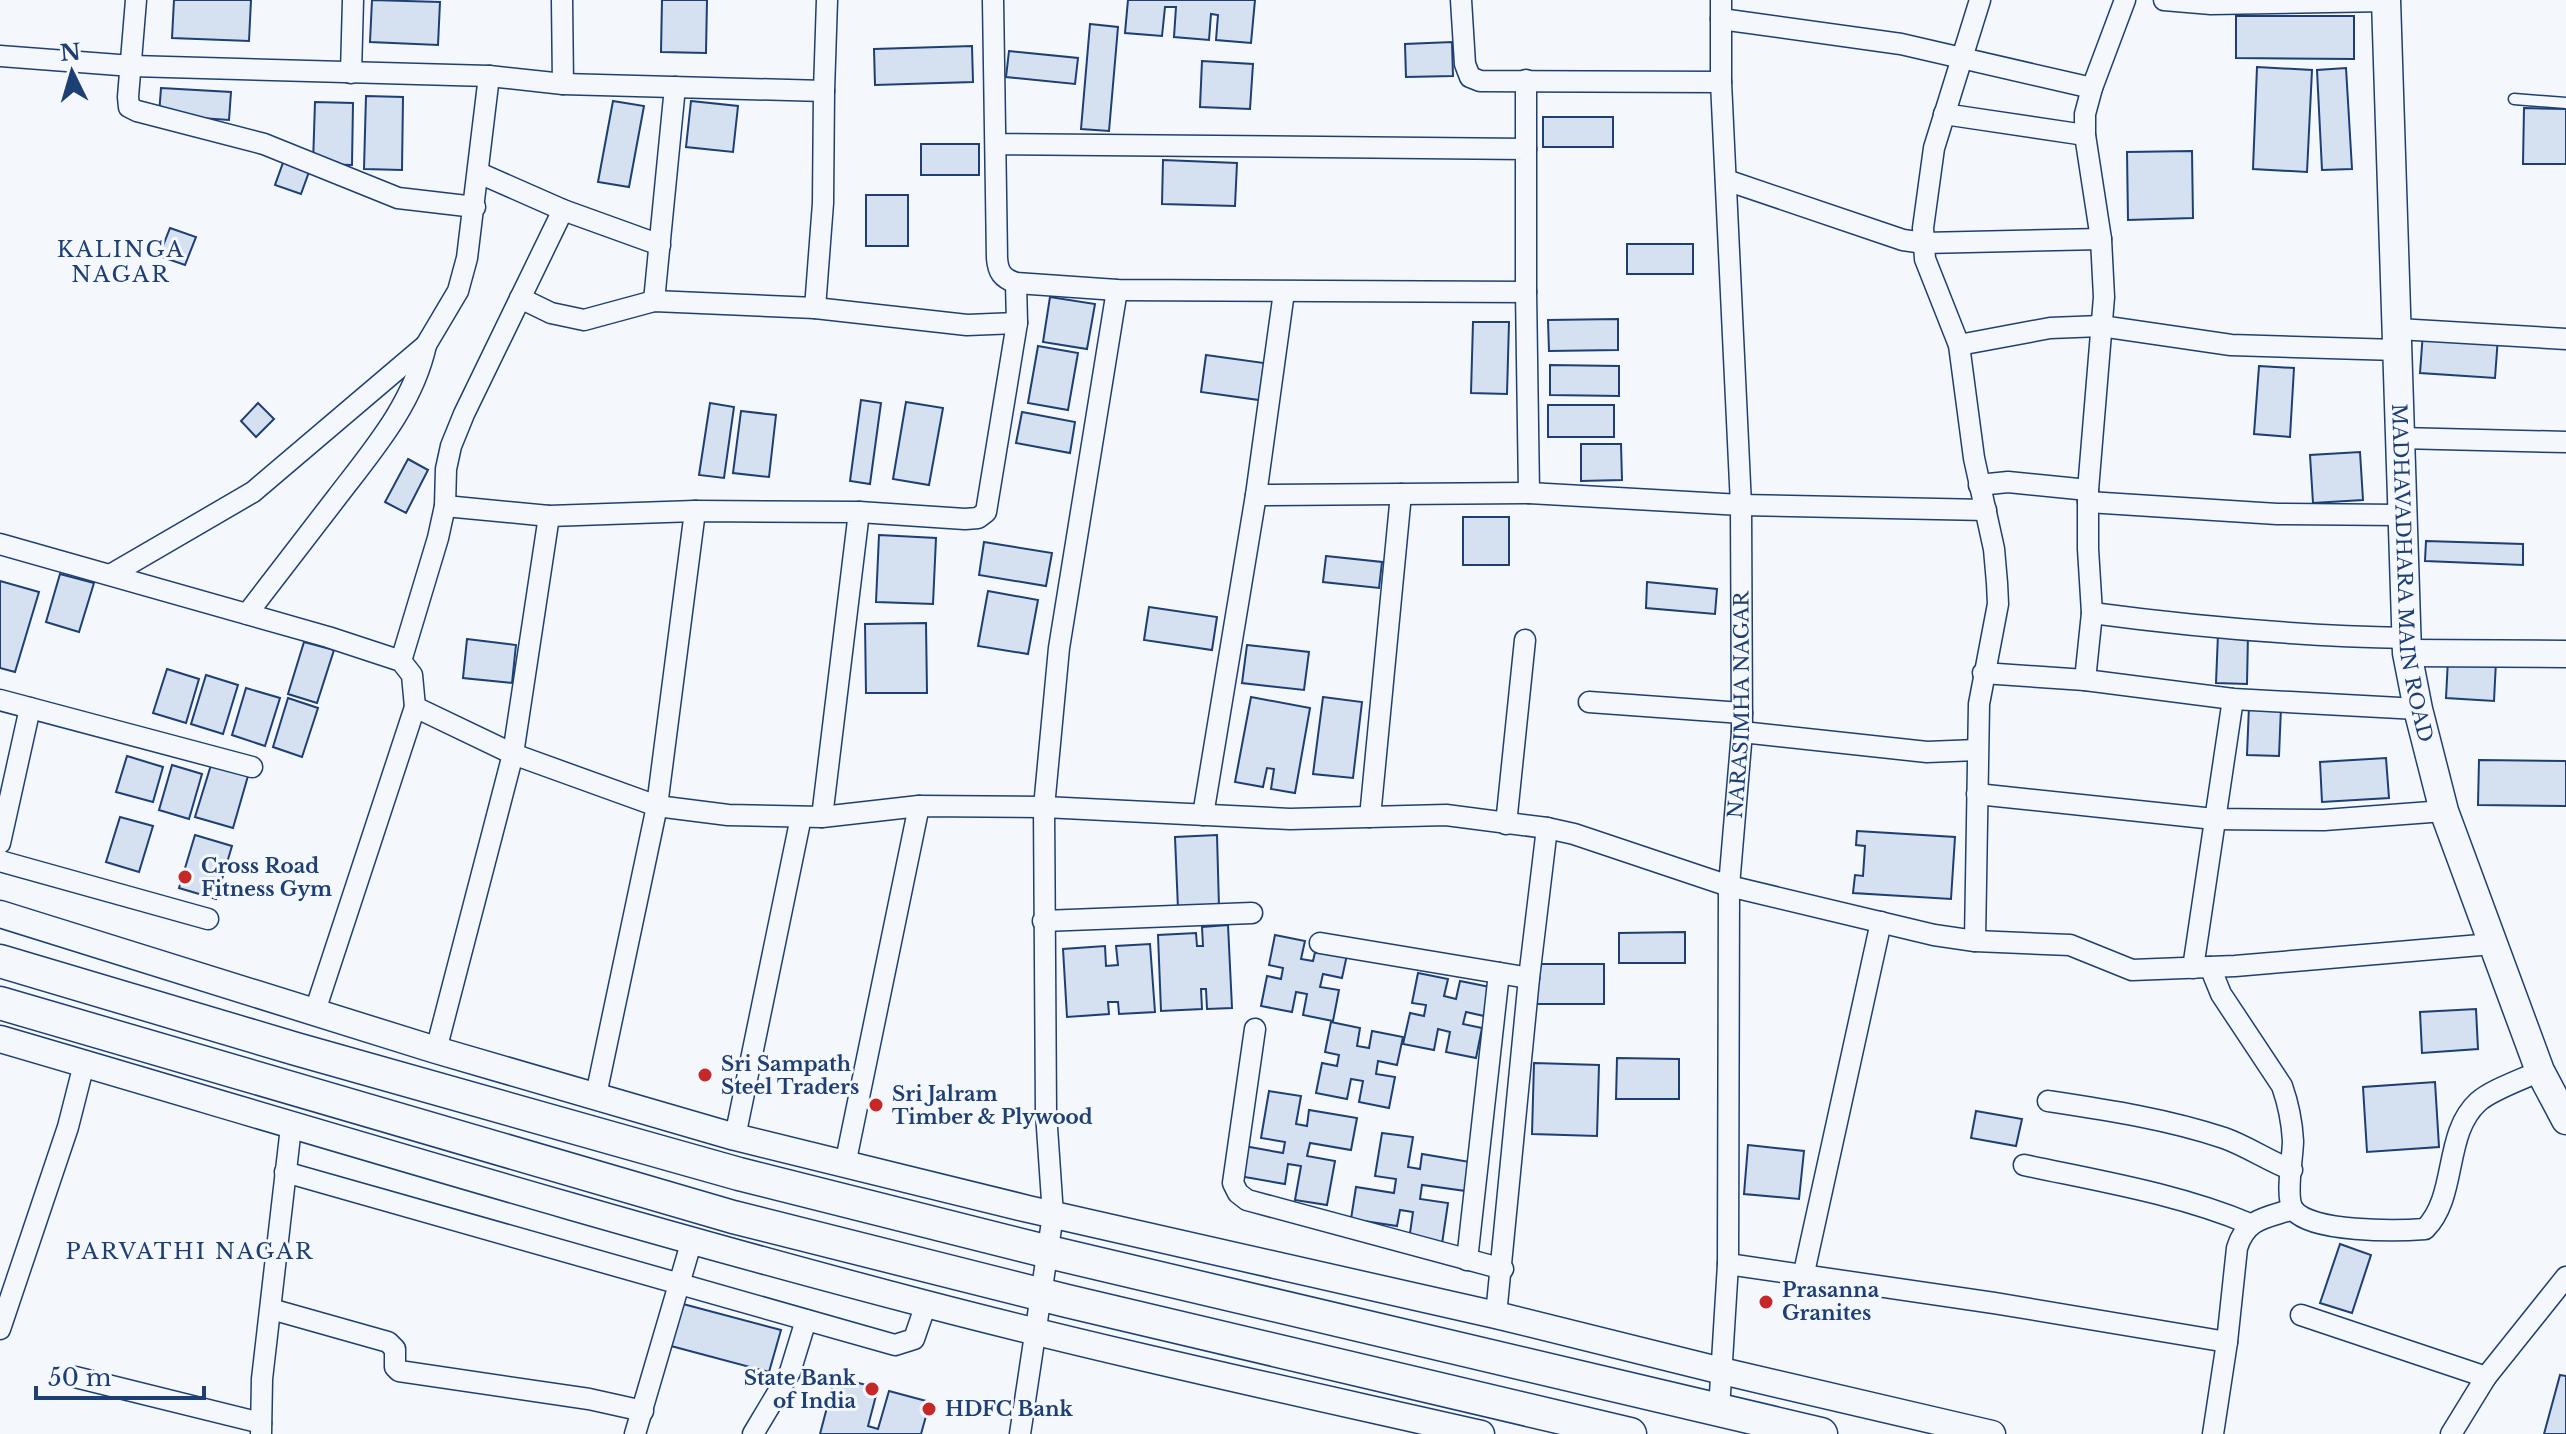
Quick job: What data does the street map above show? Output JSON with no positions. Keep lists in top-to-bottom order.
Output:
{
  "streets": {
    "main road": ["MADHAVADHARA MAIN ROAD"],
    "street": ["NARASIMHA NAGAR"]
  },
  "districts": ["KALINGA NAGAR", "PARVATHI NAGAR"],
  "places": [
    "Cross Road Fitness Gym",
    "Sri Sampath Steel Traders",
    "Sri Jalram Timber & Plywood",
    "Prasanna Granites",
    "State Bank of India",
    "HDFC Bank"
  ],
  "scale_bar": "50 m",
  "north": "top"
}
